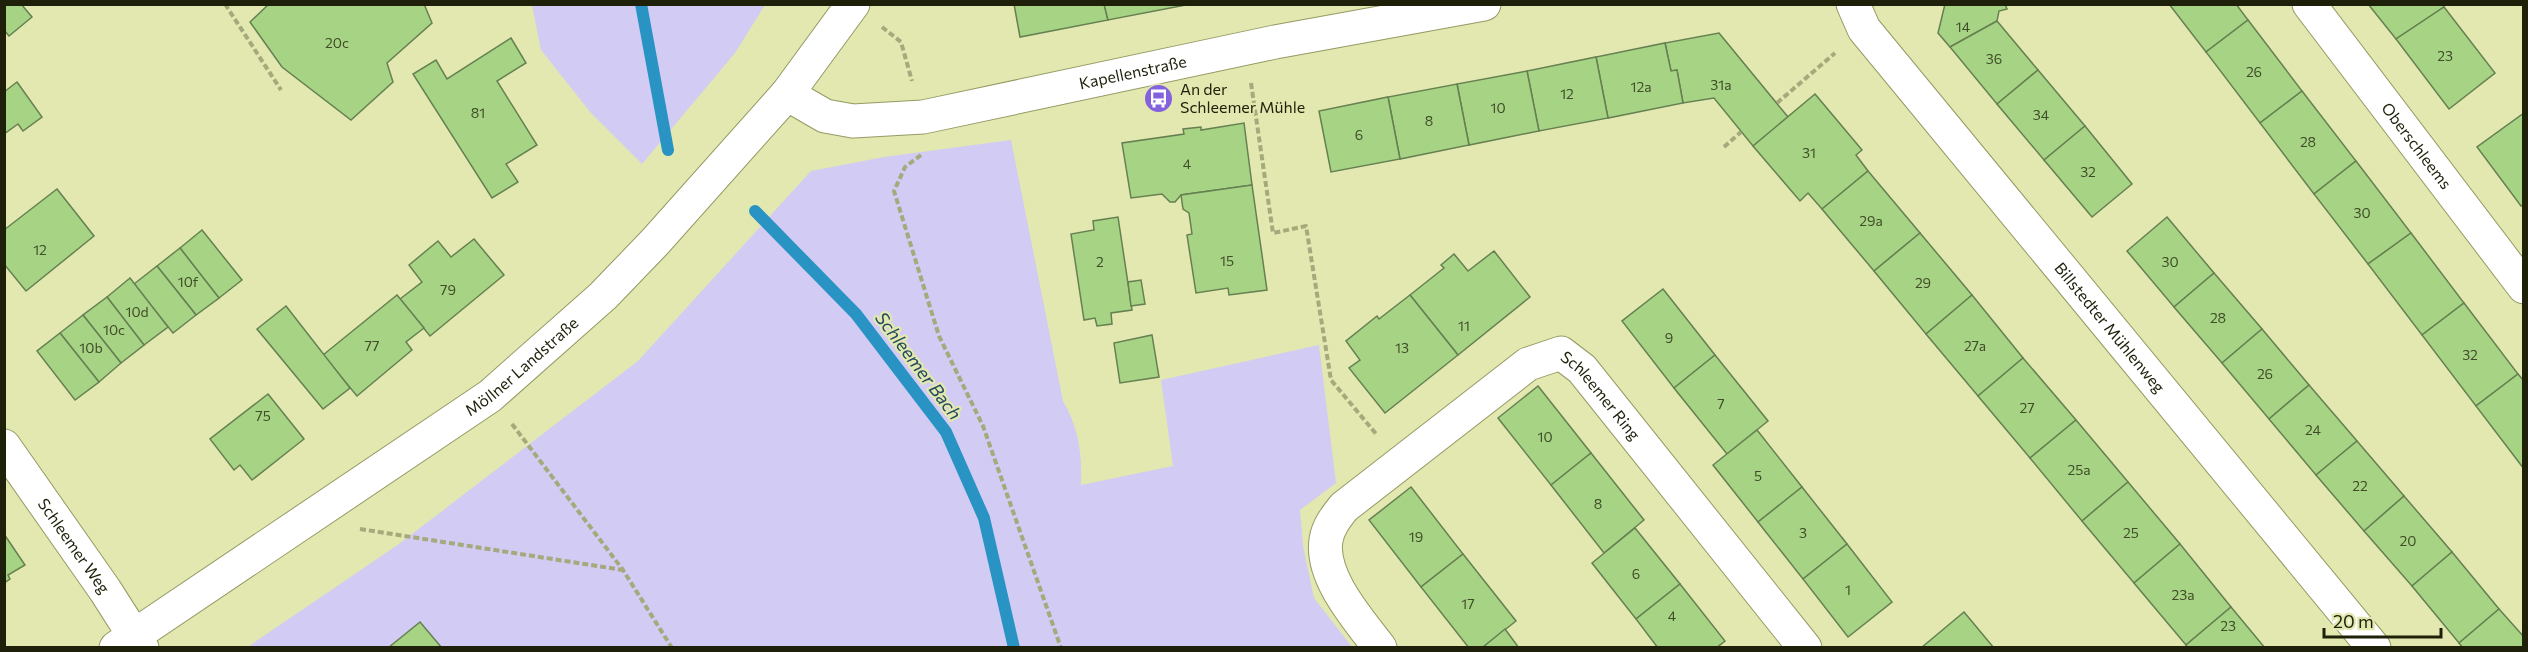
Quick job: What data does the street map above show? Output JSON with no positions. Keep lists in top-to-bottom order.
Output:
{
  "streets": {
    "street": [
      "Kapellenstraße",
      "Oberschleems",
      "Billstedter Mühlenweg",
      "Möllner Landstraße",
      "Schleemer Ring",
      "Schleemer Weg"
    ]
  },
  "crossings": [
    ["Kapellenstraße", "Möllner Landstraße"],
    ["Möllner Landstraße", "Schleemer Weg"]
  ],
  "water": ["Schleemer Bach"],
  "places": {
    "bus stop": ["An der Schleemer Mühle"]
  },
  "house_numbers": [
    "14",
    "20c",
    "23",
    "36",
    "26",
    "31a",
    "12a",
    "12",
    "10",
    "81",
    "34",
    "8",
    "6",
    "28",
    "31",
    "4",
    "32",
    "30",
    "29a",
    "12",
    "15",
    "2",
    "30",
    "10f",
    "29",
    "79",
    "10d",
    "28",
    "11",
    "10c",
    "9",
    "77",
    "27a",
    "10b",
    "13",
    "32",
    "26",
    "7",
    "27",
    "75",
    "24",
    "10",
    "25a",
    "5",
    "22",
    "8",
    "3",
    "25",
    "19",
    "20",
    "6",
    "1",
    "23a",
    "17",
    "4",
    "23"
  ],
  "scale_bar": "20 m"
}
